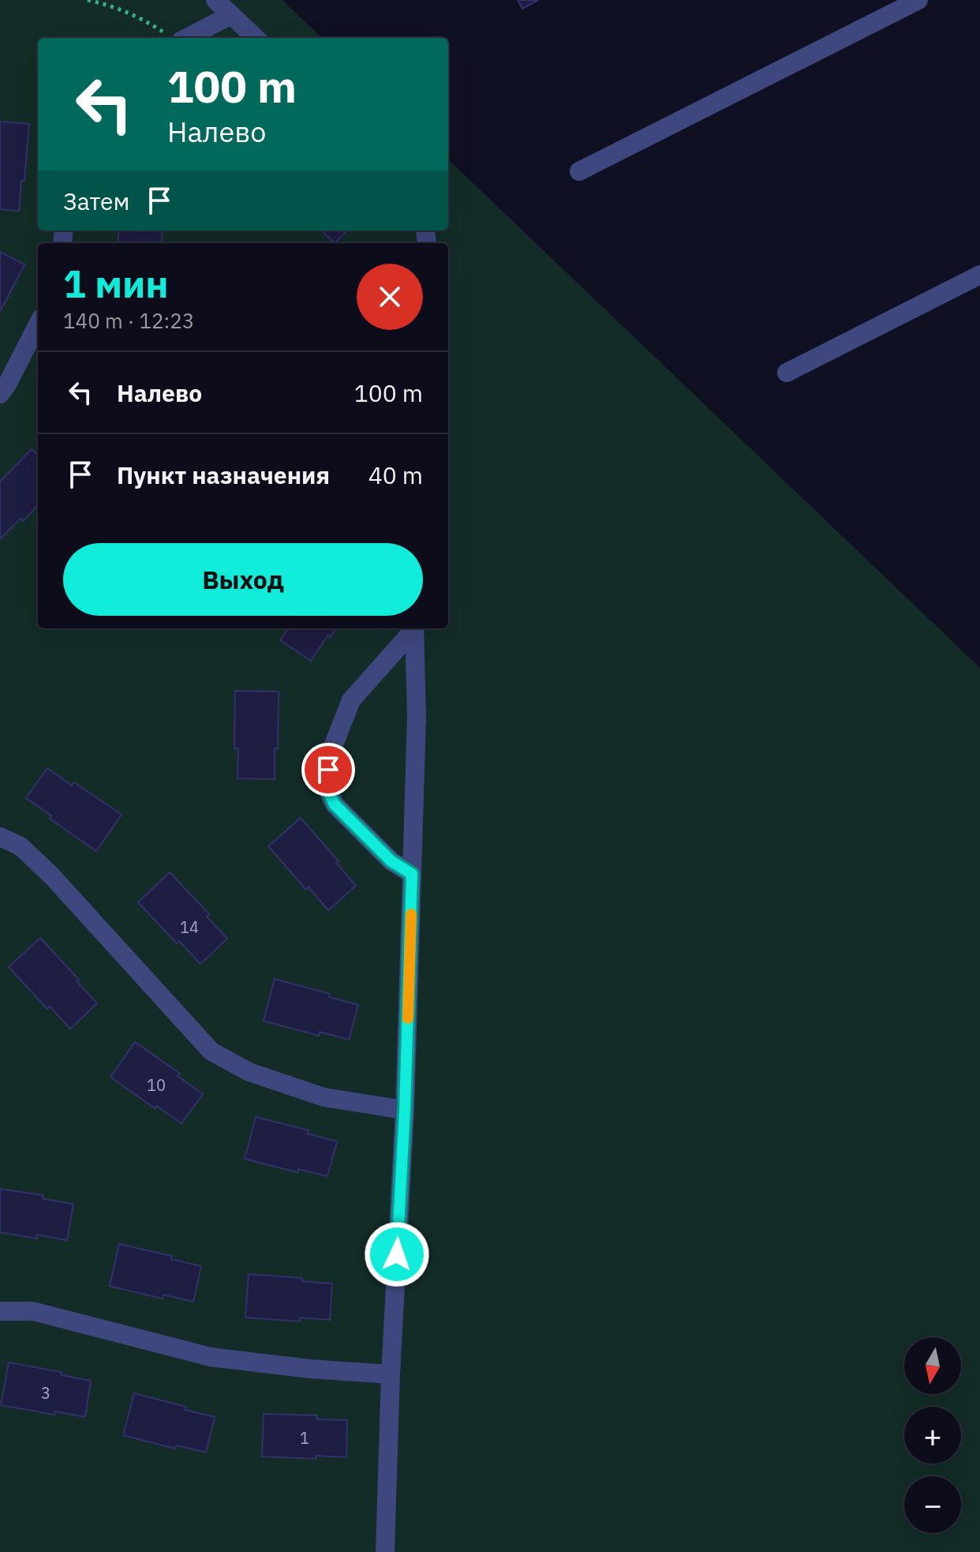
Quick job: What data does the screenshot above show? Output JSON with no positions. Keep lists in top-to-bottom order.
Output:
{
  "house_numbers": [
    "14",
    "10",
    "3",
    "1"
  ],
  "north": "bottom",
  "page": {
    "turn": ["100 m", "Налево"],
    "then": "Затем",
    "heading": ["1 мин", "140 m · 12:23"],
    "list": [
      {
        "name": "Налево",
        "value": "100 m"
      },
      {
        "name": "Пункт назначения",
        "value": "40 m"
      }
    ],
    "buttons": "Выход",
    "map_buttons": ["+", "−"]
  }
}
